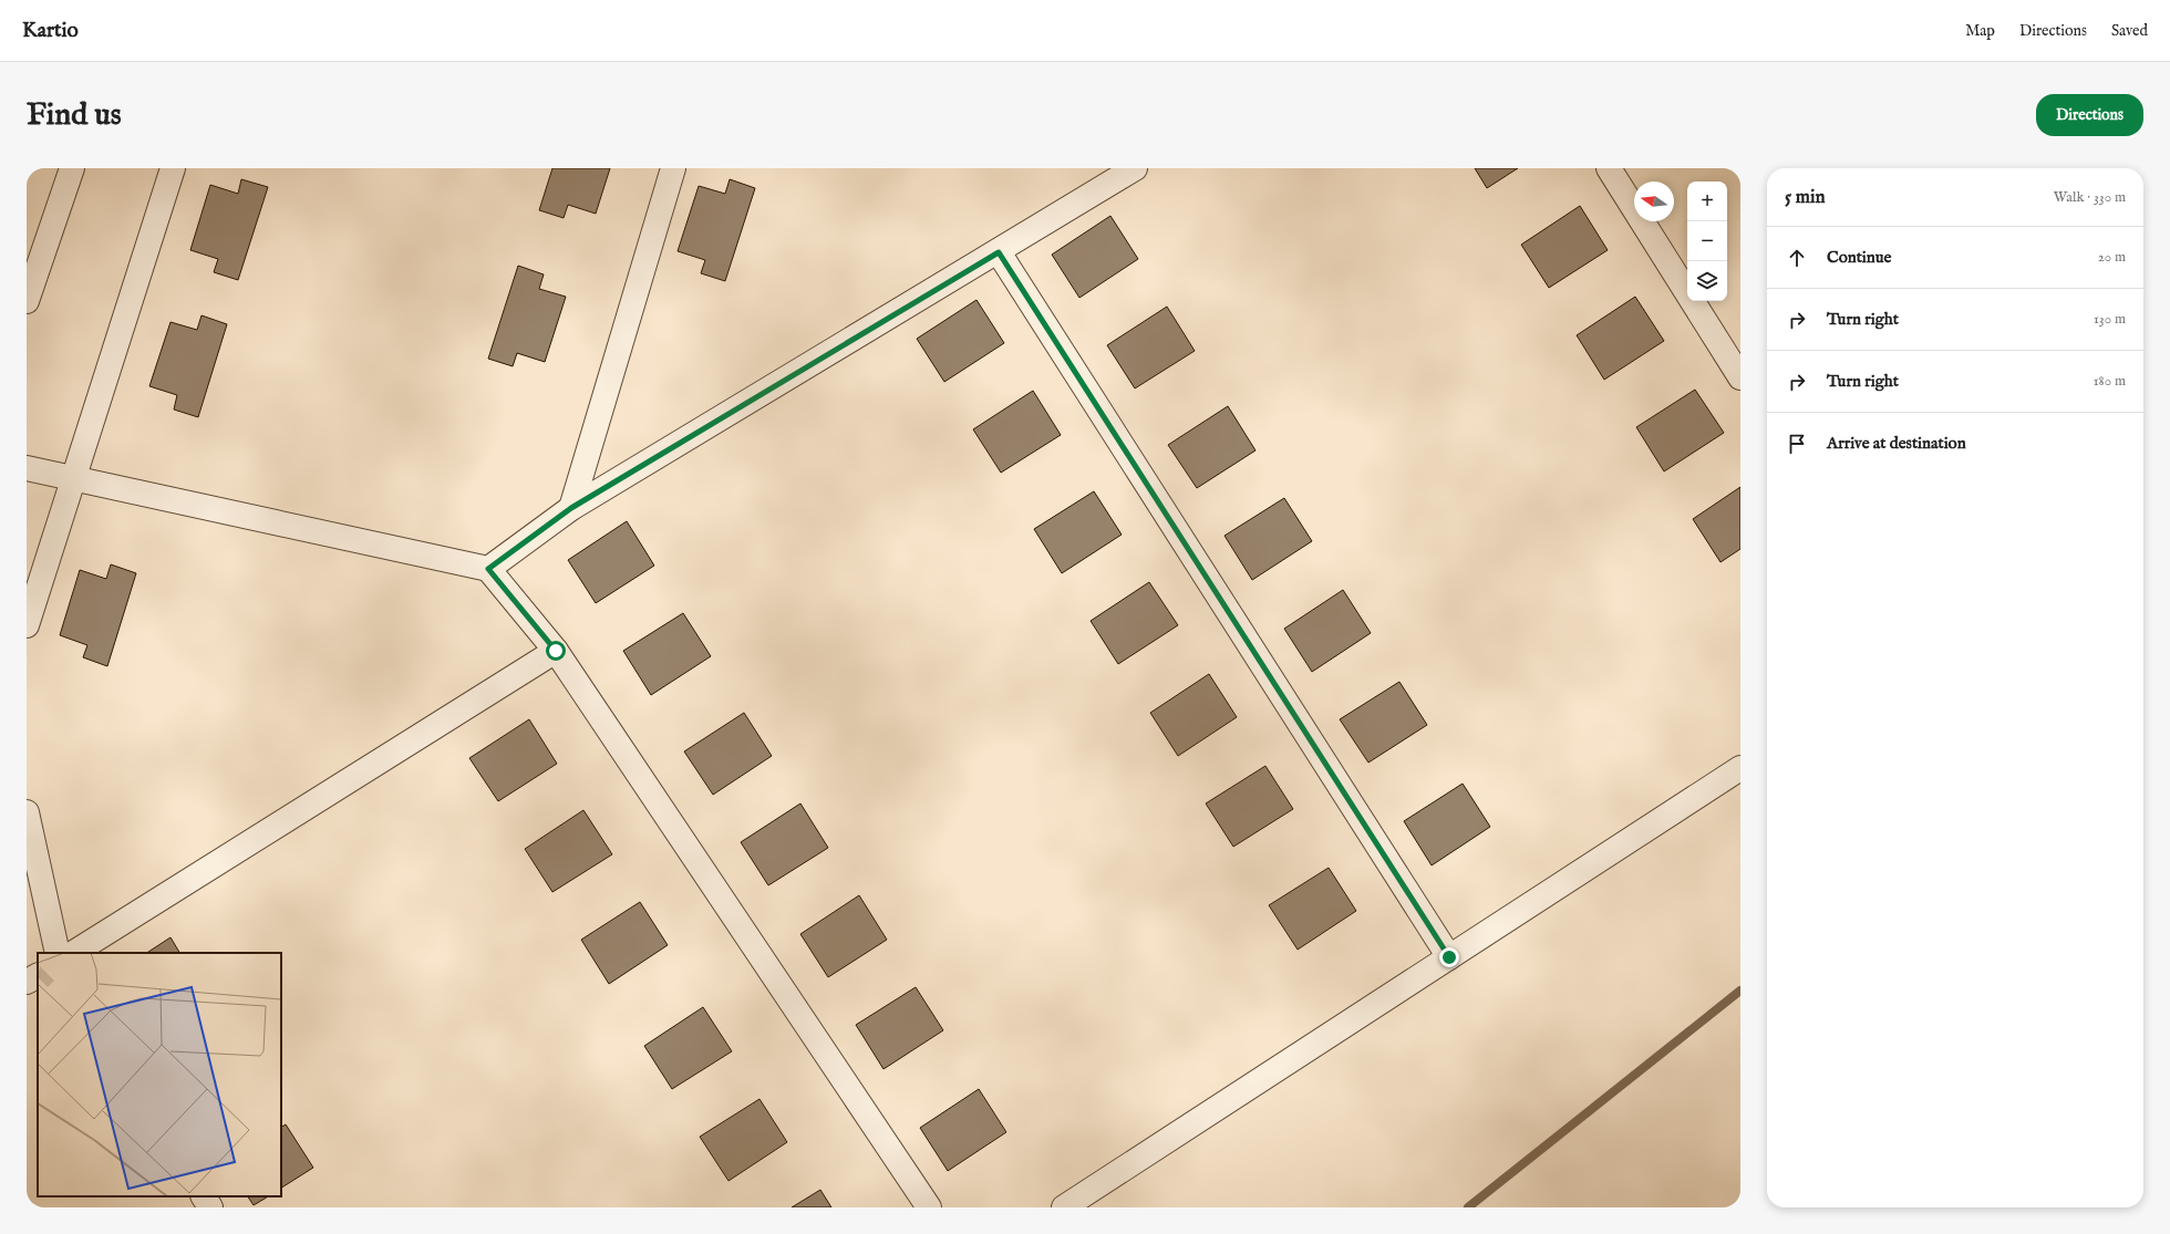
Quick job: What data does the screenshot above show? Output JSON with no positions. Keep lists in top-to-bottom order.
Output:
{
  "north": "left",
  "page": {
    "header": "Kartio",
    "nav": ["Map", "Directions", "Saved"],
    "buttons": "Directions",
    "title": "Find us",
    "heading": ["5 min", "Walk · 330 m"],
    "map_buttons": ["+", "−"],
    "list": [
      ["Continue", "20 m"],
      ["Turn right", "130 m"],
      ["Turn right", "180 m"],
      "Arrive at destination"
    ]
  }
}
